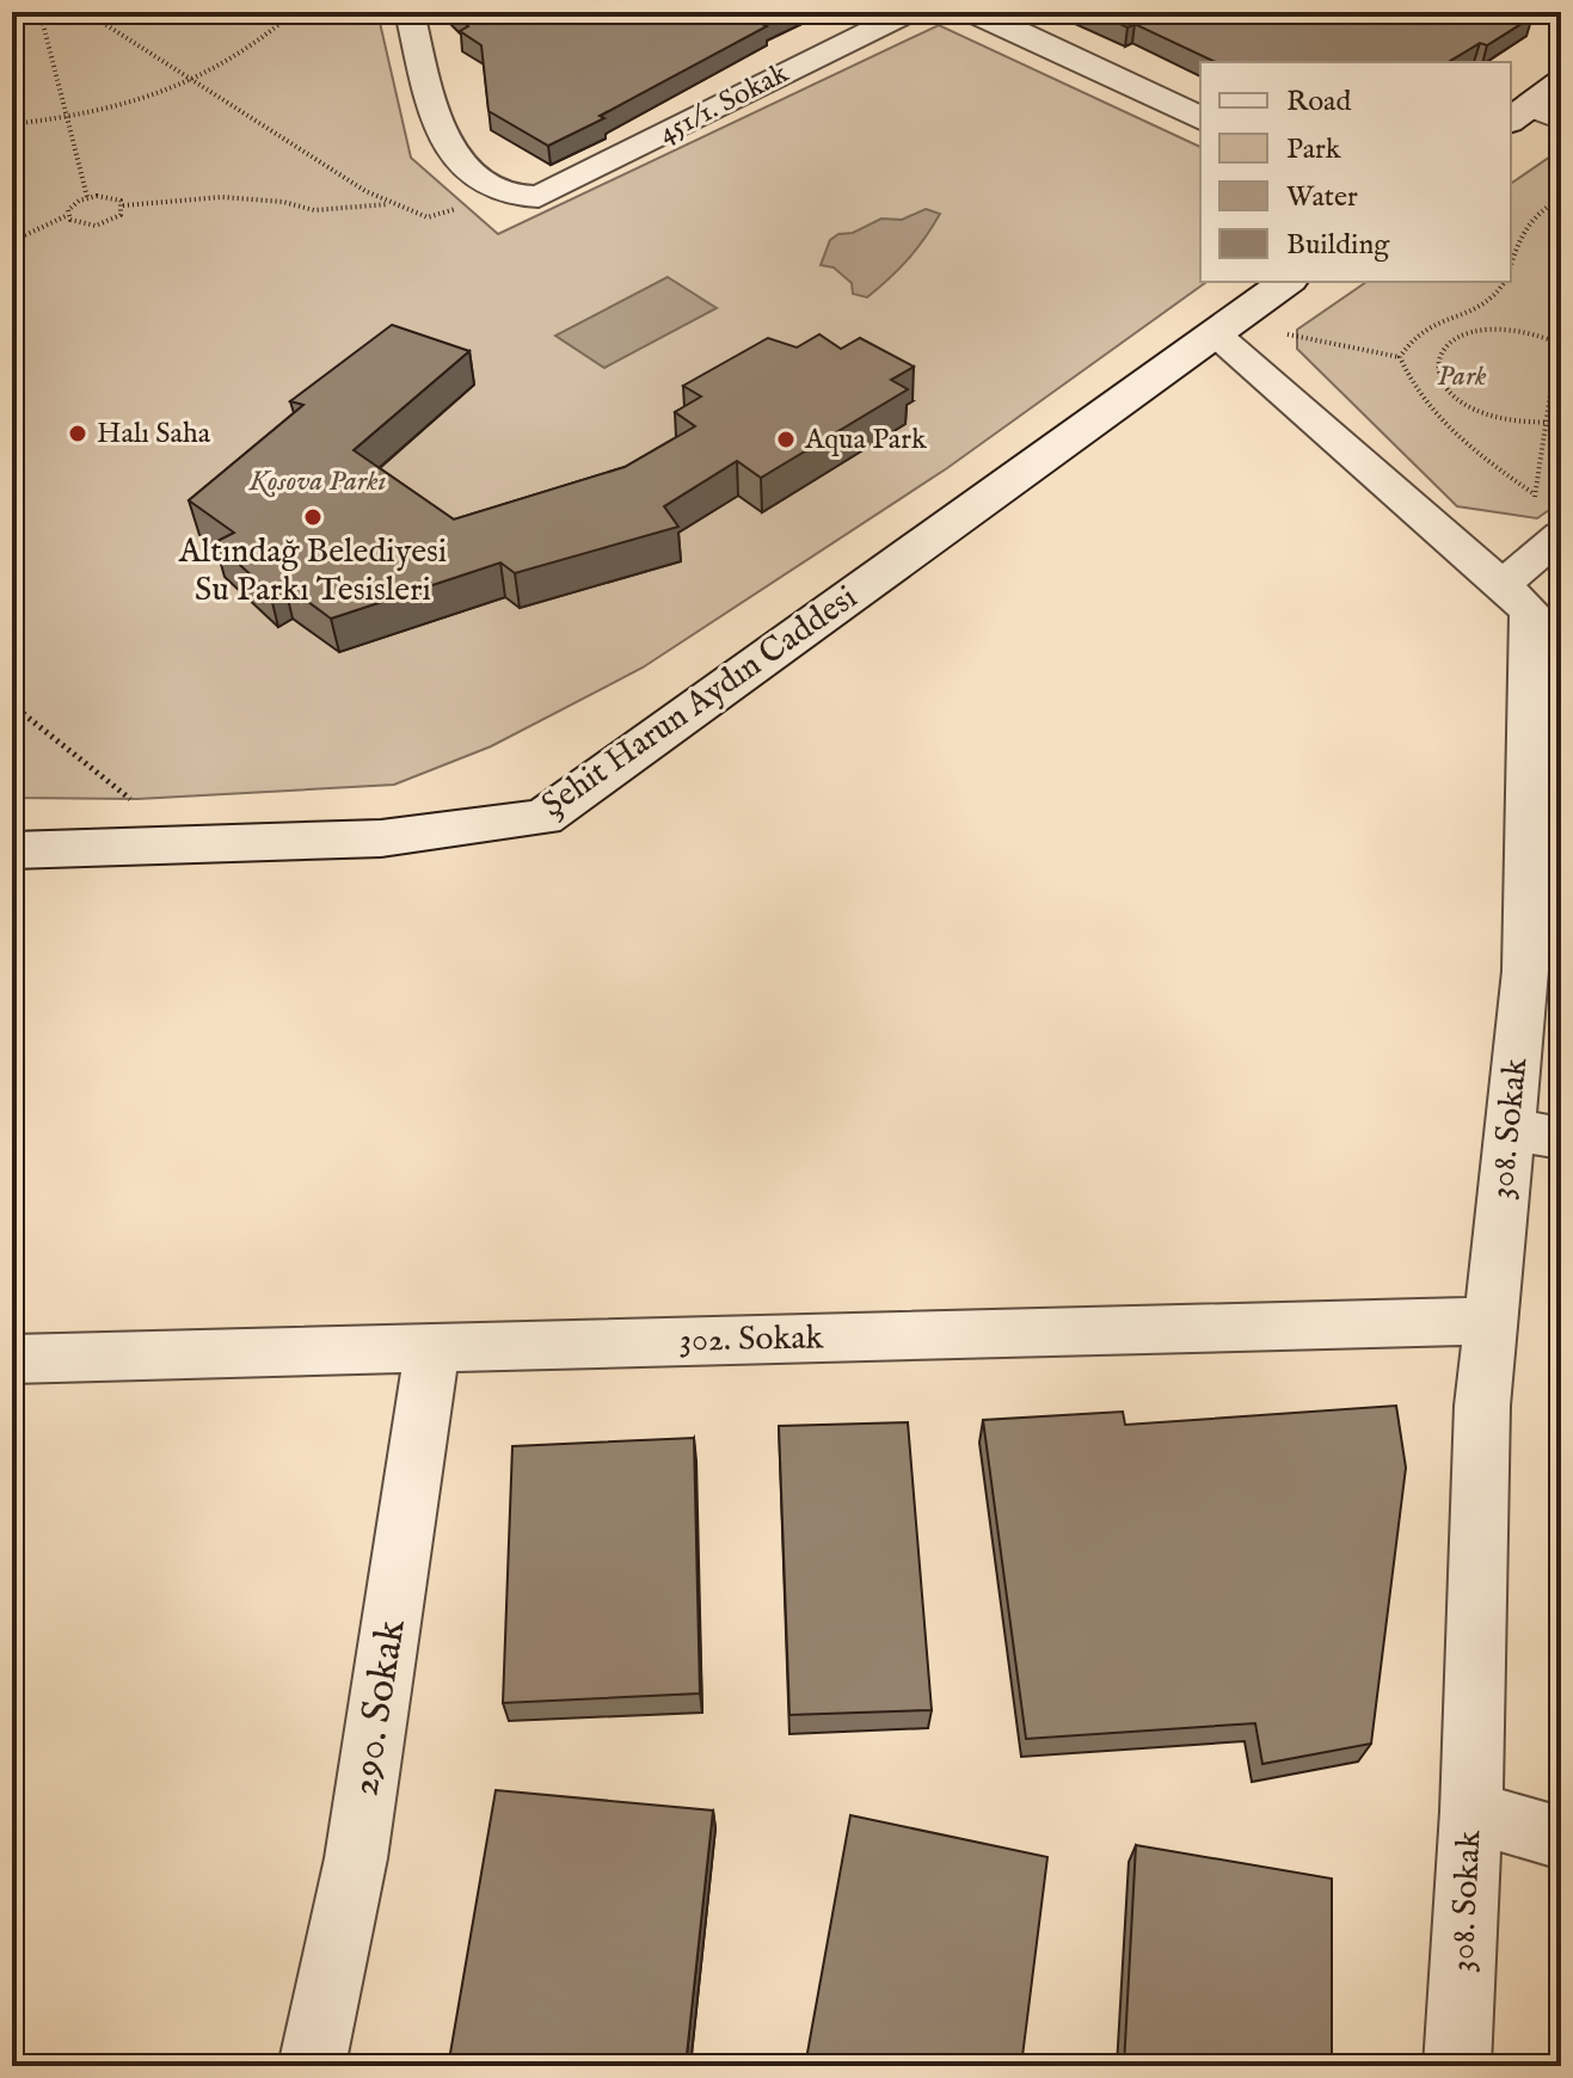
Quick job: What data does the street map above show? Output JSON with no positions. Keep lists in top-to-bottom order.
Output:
{
  "streets": {
    "main road": ["Şehit Harun Aydın Caddesi"],
    "street": [
      "451/1. Sokak",
      "308. Sokak",
      "302. Sokak",
      "290. Sokak"
    ]
  },
  "crossings": [
    ["Şehit Harun Aydın Caddesi", "308. Sokak"],
    ["308. Sokak", "302. Sokak"],
    ["302. Sokak", "290. Sokak"]
  ],
  "parks": ["Park", "Kosova Parkı"],
  "places": ["Halı Saha", "Aqua Park", "Altındağ Belediyesi Su Parkı Tesisleri"],
  "legend": [
    "Road",
    "Park",
    "Water",
    "Building"
  ]
}
